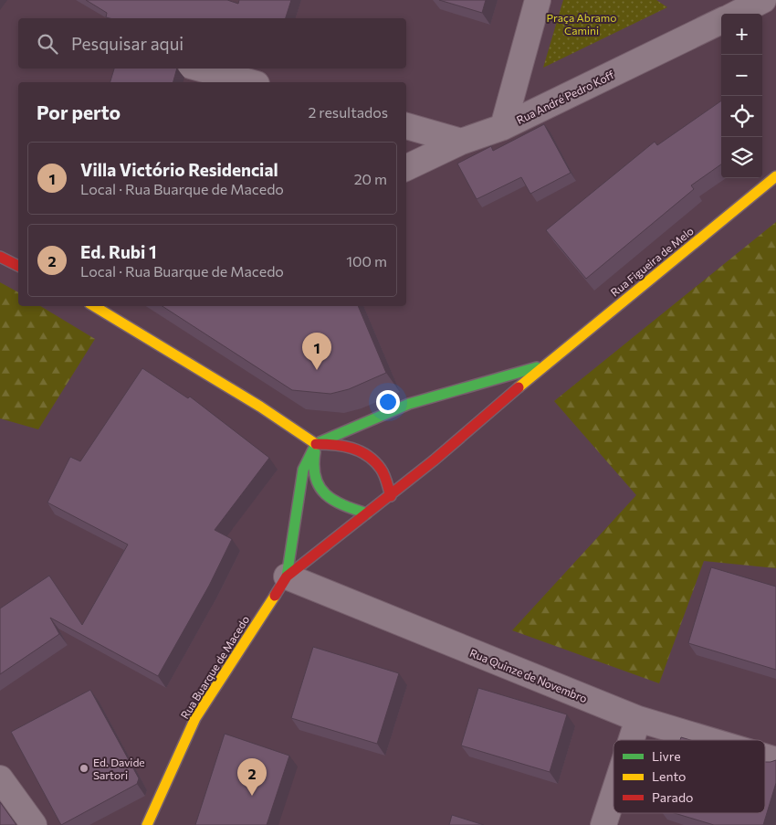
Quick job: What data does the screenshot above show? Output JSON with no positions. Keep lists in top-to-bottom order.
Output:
{
  "streets": {
    "main road": ["Rua Figueira de Melo", "Rua Buarque de Macedo"],
    "street": ["Rua André Pedro Koff", "Rua Quinze de Novembro"]
  },
  "crossings": [
    ["Rua Figueira de Melo", "Rua Buarque de Macedo"],
    ["Rua Buarque de Macedo", "Rua Quinze de Novembro"]
  ],
  "parks": ["Praça Abramo Camini"],
  "places": ["Ed. Davide Sartori"],
  "legend": ["Livre", "Lento", "Parado"],
  "page": {
    "map_buttons": ["+", "−"],
    "search": "Pesquisar aqui",
    "heading": ["Por perto", "2 resultados"],
    "list": [
      {
        "mark": "1",
        "name": "Villa Victório Residencial",
        "note": "Local · Rua Buarque de Macedo",
        "value": "20 m"
      },
      {
        "mark": "2",
        "name": "Ed. Rubi 1",
        "note": "Local · Rua Buarque de Macedo",
        "value": "100 m"
      }
    ],
    "pins": ["1", "2"]
  }
}
